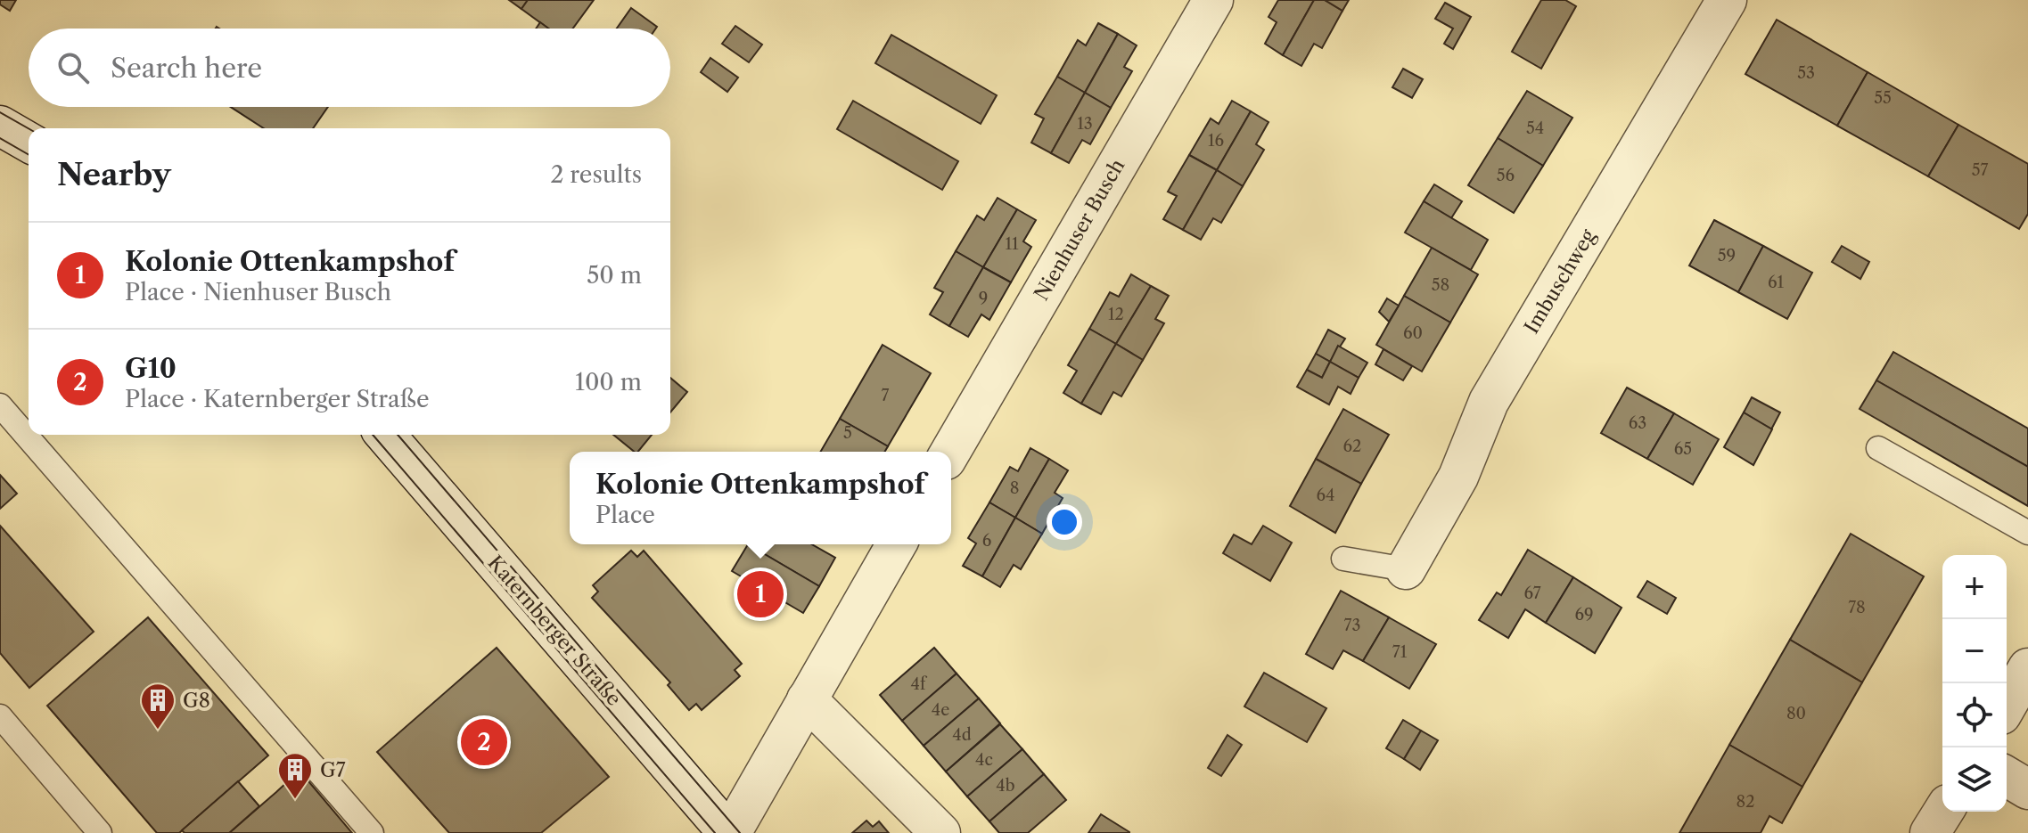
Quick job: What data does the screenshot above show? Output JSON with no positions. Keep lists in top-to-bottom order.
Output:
{
  "streets": {
    "street": ["Nienhuser Busch", "Imbuschweg", "Katernberger Straße"]
  },
  "places": {
    "building": ["G8", "G7"]
  },
  "house_numbers": [
    "53",
    "55",
    "13",
    "54",
    "16",
    "57",
    "56",
    "11",
    "59",
    "61",
    "58",
    "9",
    "12",
    "60",
    "7",
    "63",
    "5",
    "62",
    "65",
    "8",
    "64",
    "6",
    "67",
    "78",
    "69",
    "73",
    "71",
    "4f",
    "4e",
    "80",
    "4d",
    "4c",
    "4b",
    "82"
  ],
  "page": {
    "search": "Search here",
    "heading": ["Nearby", "2 results"],
    "list": [
      {
        "mark": "1",
        "name": "Kolonie Ottenkampshof",
        "note": "Place · Nienhuser Busch",
        "value": "50 m"
      },
      {
        "mark": "2",
        "name": "G10",
        "note": "Place · Katernberger Straße",
        "value": "100 m"
      }
    ],
    "popup": ["Kolonie Ottenkampshof", "Place"],
    "map_buttons": ["+", "−"],
    "pins": ["1", "2"]
  }
}
